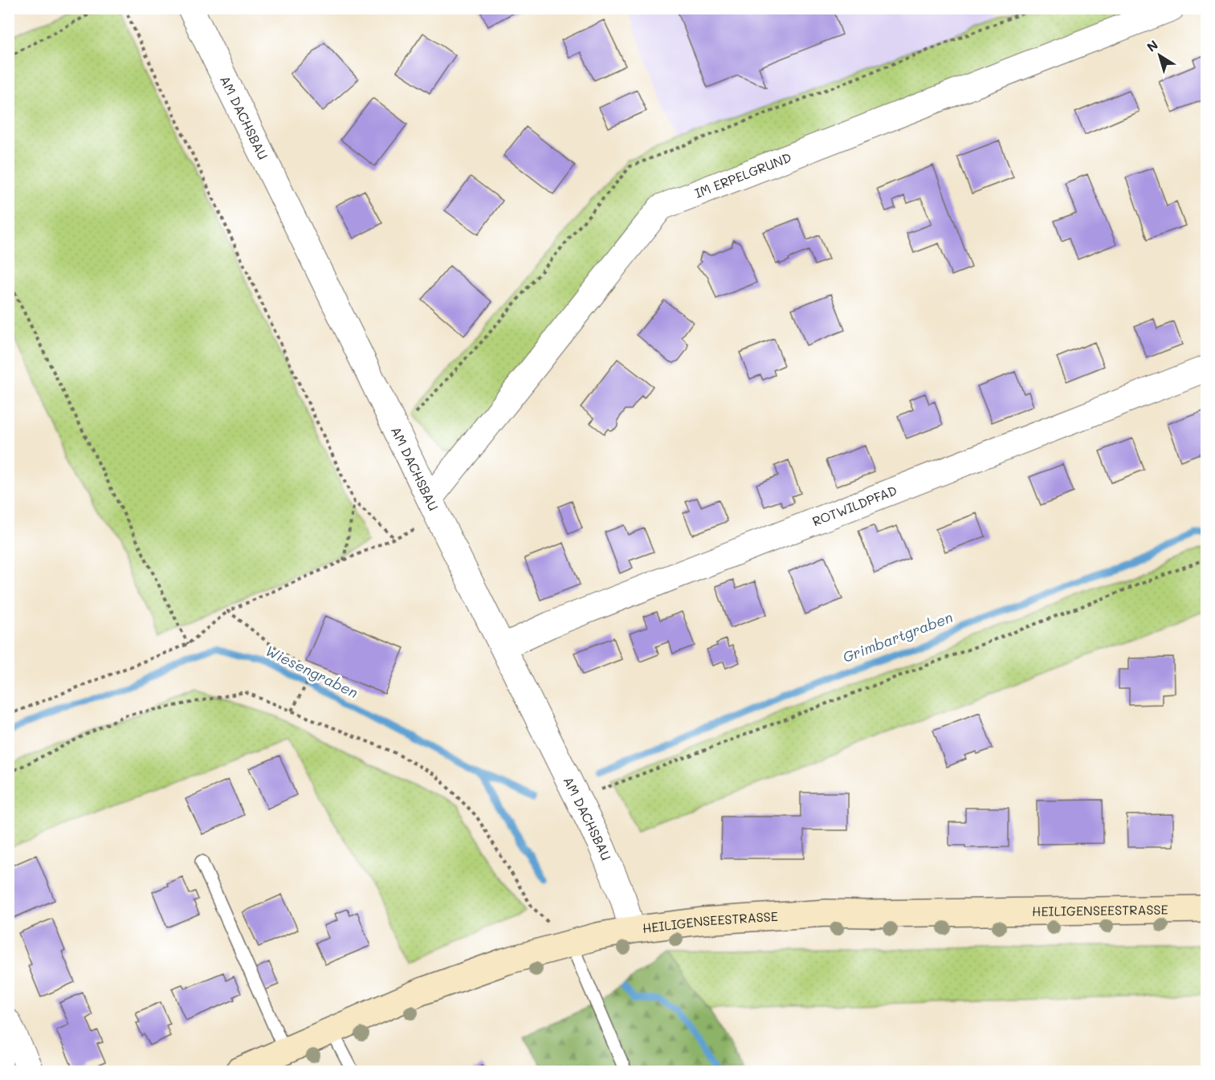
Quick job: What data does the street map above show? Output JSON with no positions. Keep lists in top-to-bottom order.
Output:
{
  "streets": {
    "main road": ["HEILIGENSEESTRASSE"],
    "street": ["AM DACHSBAU", "IM ERPELGRUND", "ROTWILDPFAD"]
  },
  "crossings": [
    ["AM DACHSBAU", "IM ERPELGRUND"],
    ["AM DACHSBAU", "ROTWILDPFAD"],
    ["AM DACHSBAU", "HEILIGENSEESTRASSE"]
  ],
  "water": ["Grimbartgraben", "Wiesengraben"],
  "north": "top left"
}
